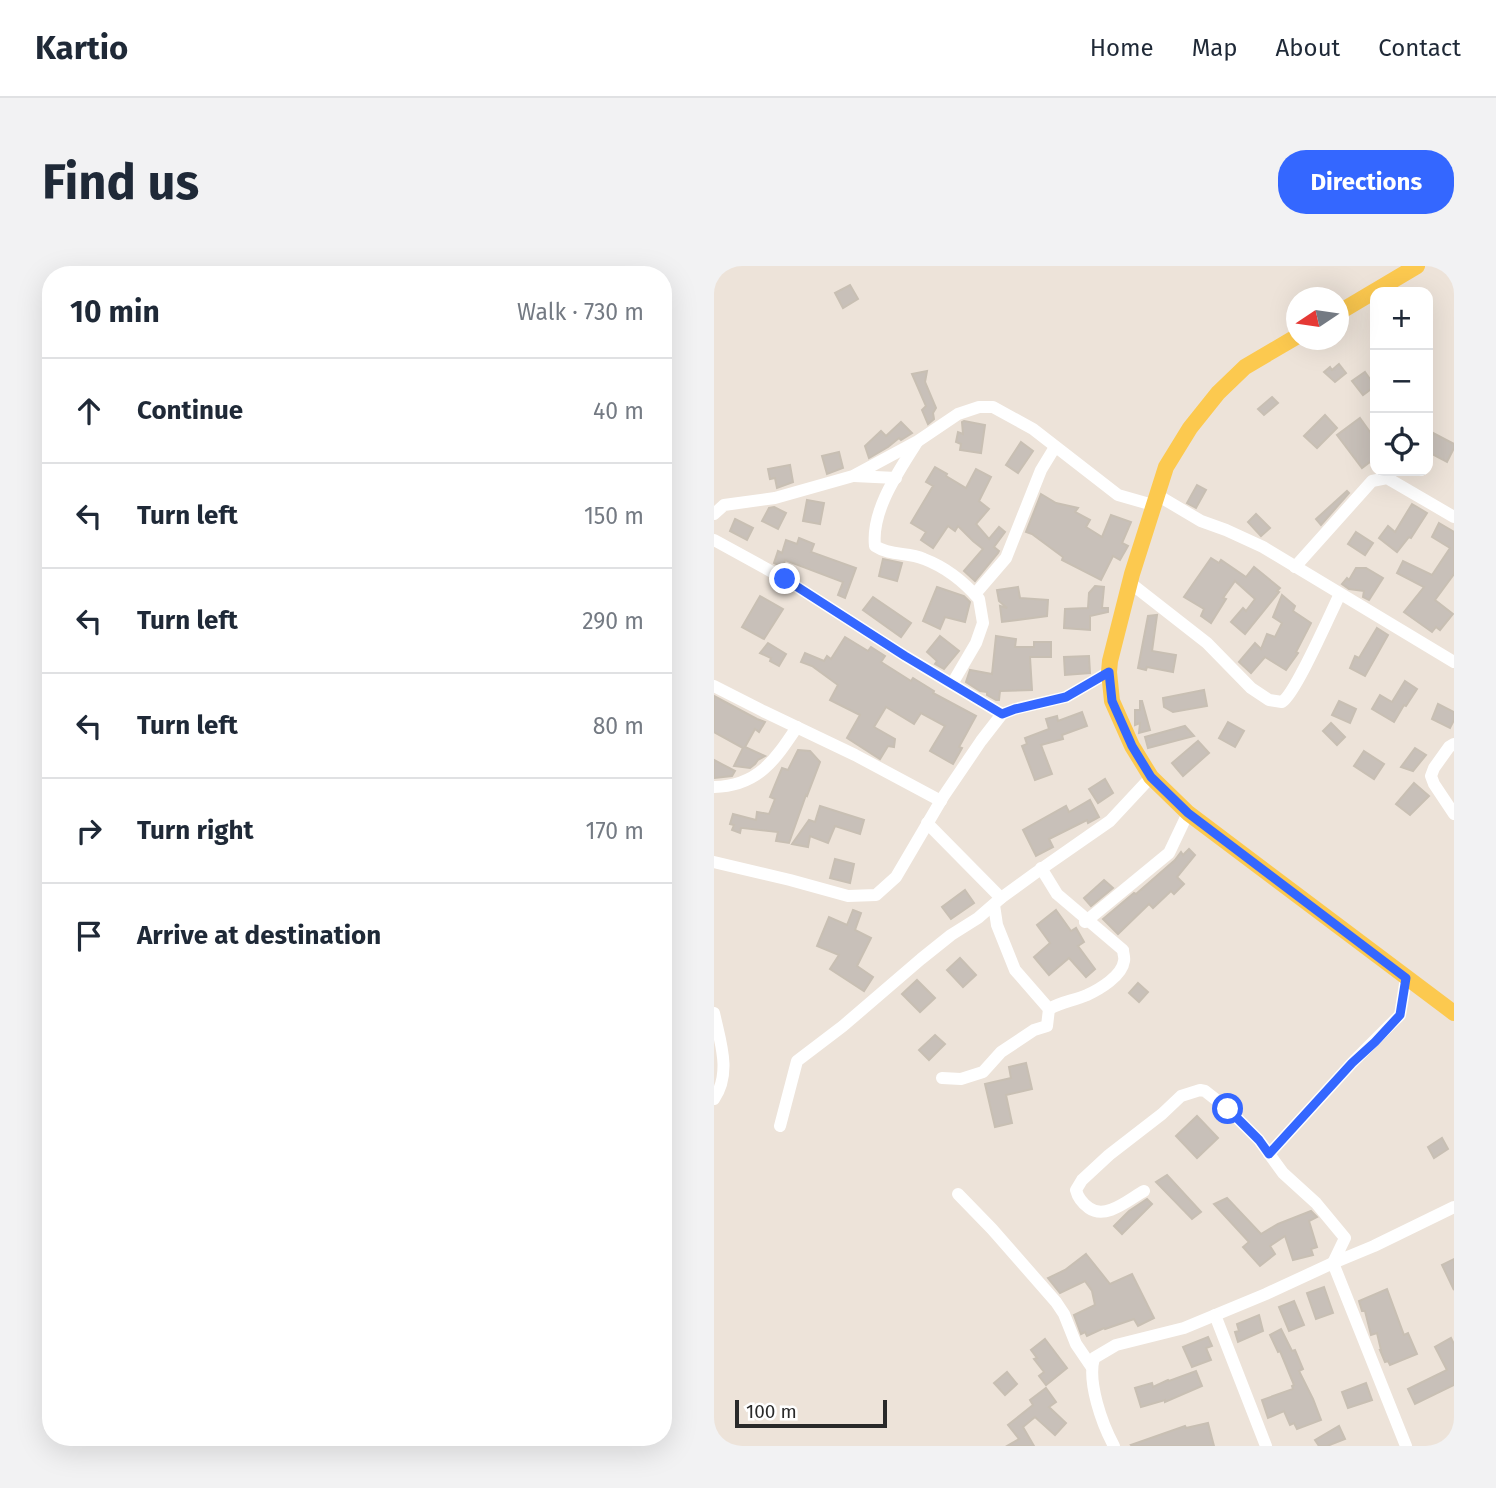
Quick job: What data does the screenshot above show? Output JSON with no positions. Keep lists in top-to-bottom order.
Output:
{
  "scale_bar": "100 m",
  "north": "left",
  "page": {
    "header": "Kartio",
    "nav": [
      "Home",
      "Map",
      "About",
      "Contact"
    ],
    "buttons": "Directions",
    "title": "Find us",
    "heading": ["10 min", "Walk · 730 m"],
    "map_buttons": ["+", "−"],
    "list": [
      ["Continue", "40 m"],
      ["Turn left", "150 m"],
      ["Turn left", "290 m"],
      ["Turn left", "80 m"],
      ["Turn right", "170 m"],
      "Arrive at destination"
    ],
    "scale": "100 m"
  }
}
